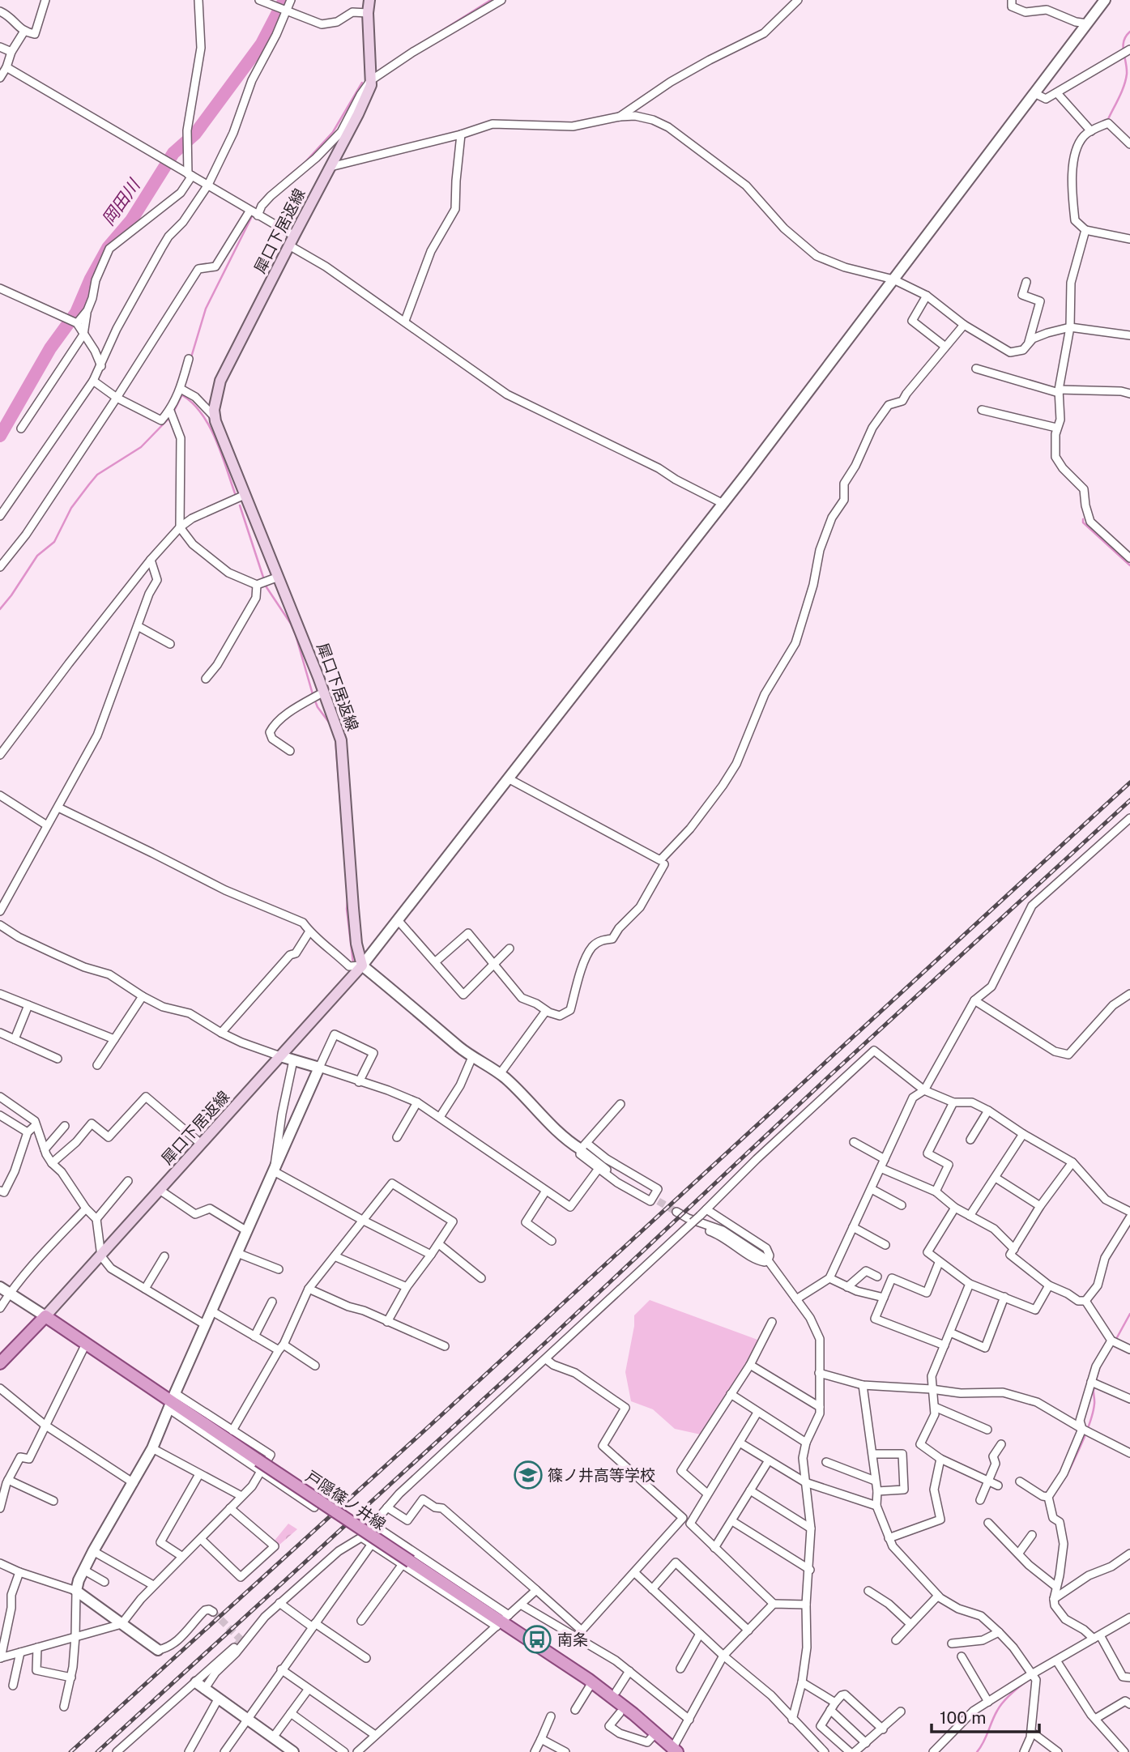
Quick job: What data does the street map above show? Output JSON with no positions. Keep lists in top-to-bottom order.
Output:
{
  "streets": {
    "main road": ["犀口下居返線", "戸隠篠ノ井線"]
  },
  "crossings": [
    ["犀口下居返線", "戸隠篠ノ井線"]
  ],
  "water": ["岡田川"],
  "places": {
    "school or university": ["篠ノ井高等学校"],
    "bus stop": ["南条"]
  },
  "scale_bar": "100 m"
}
